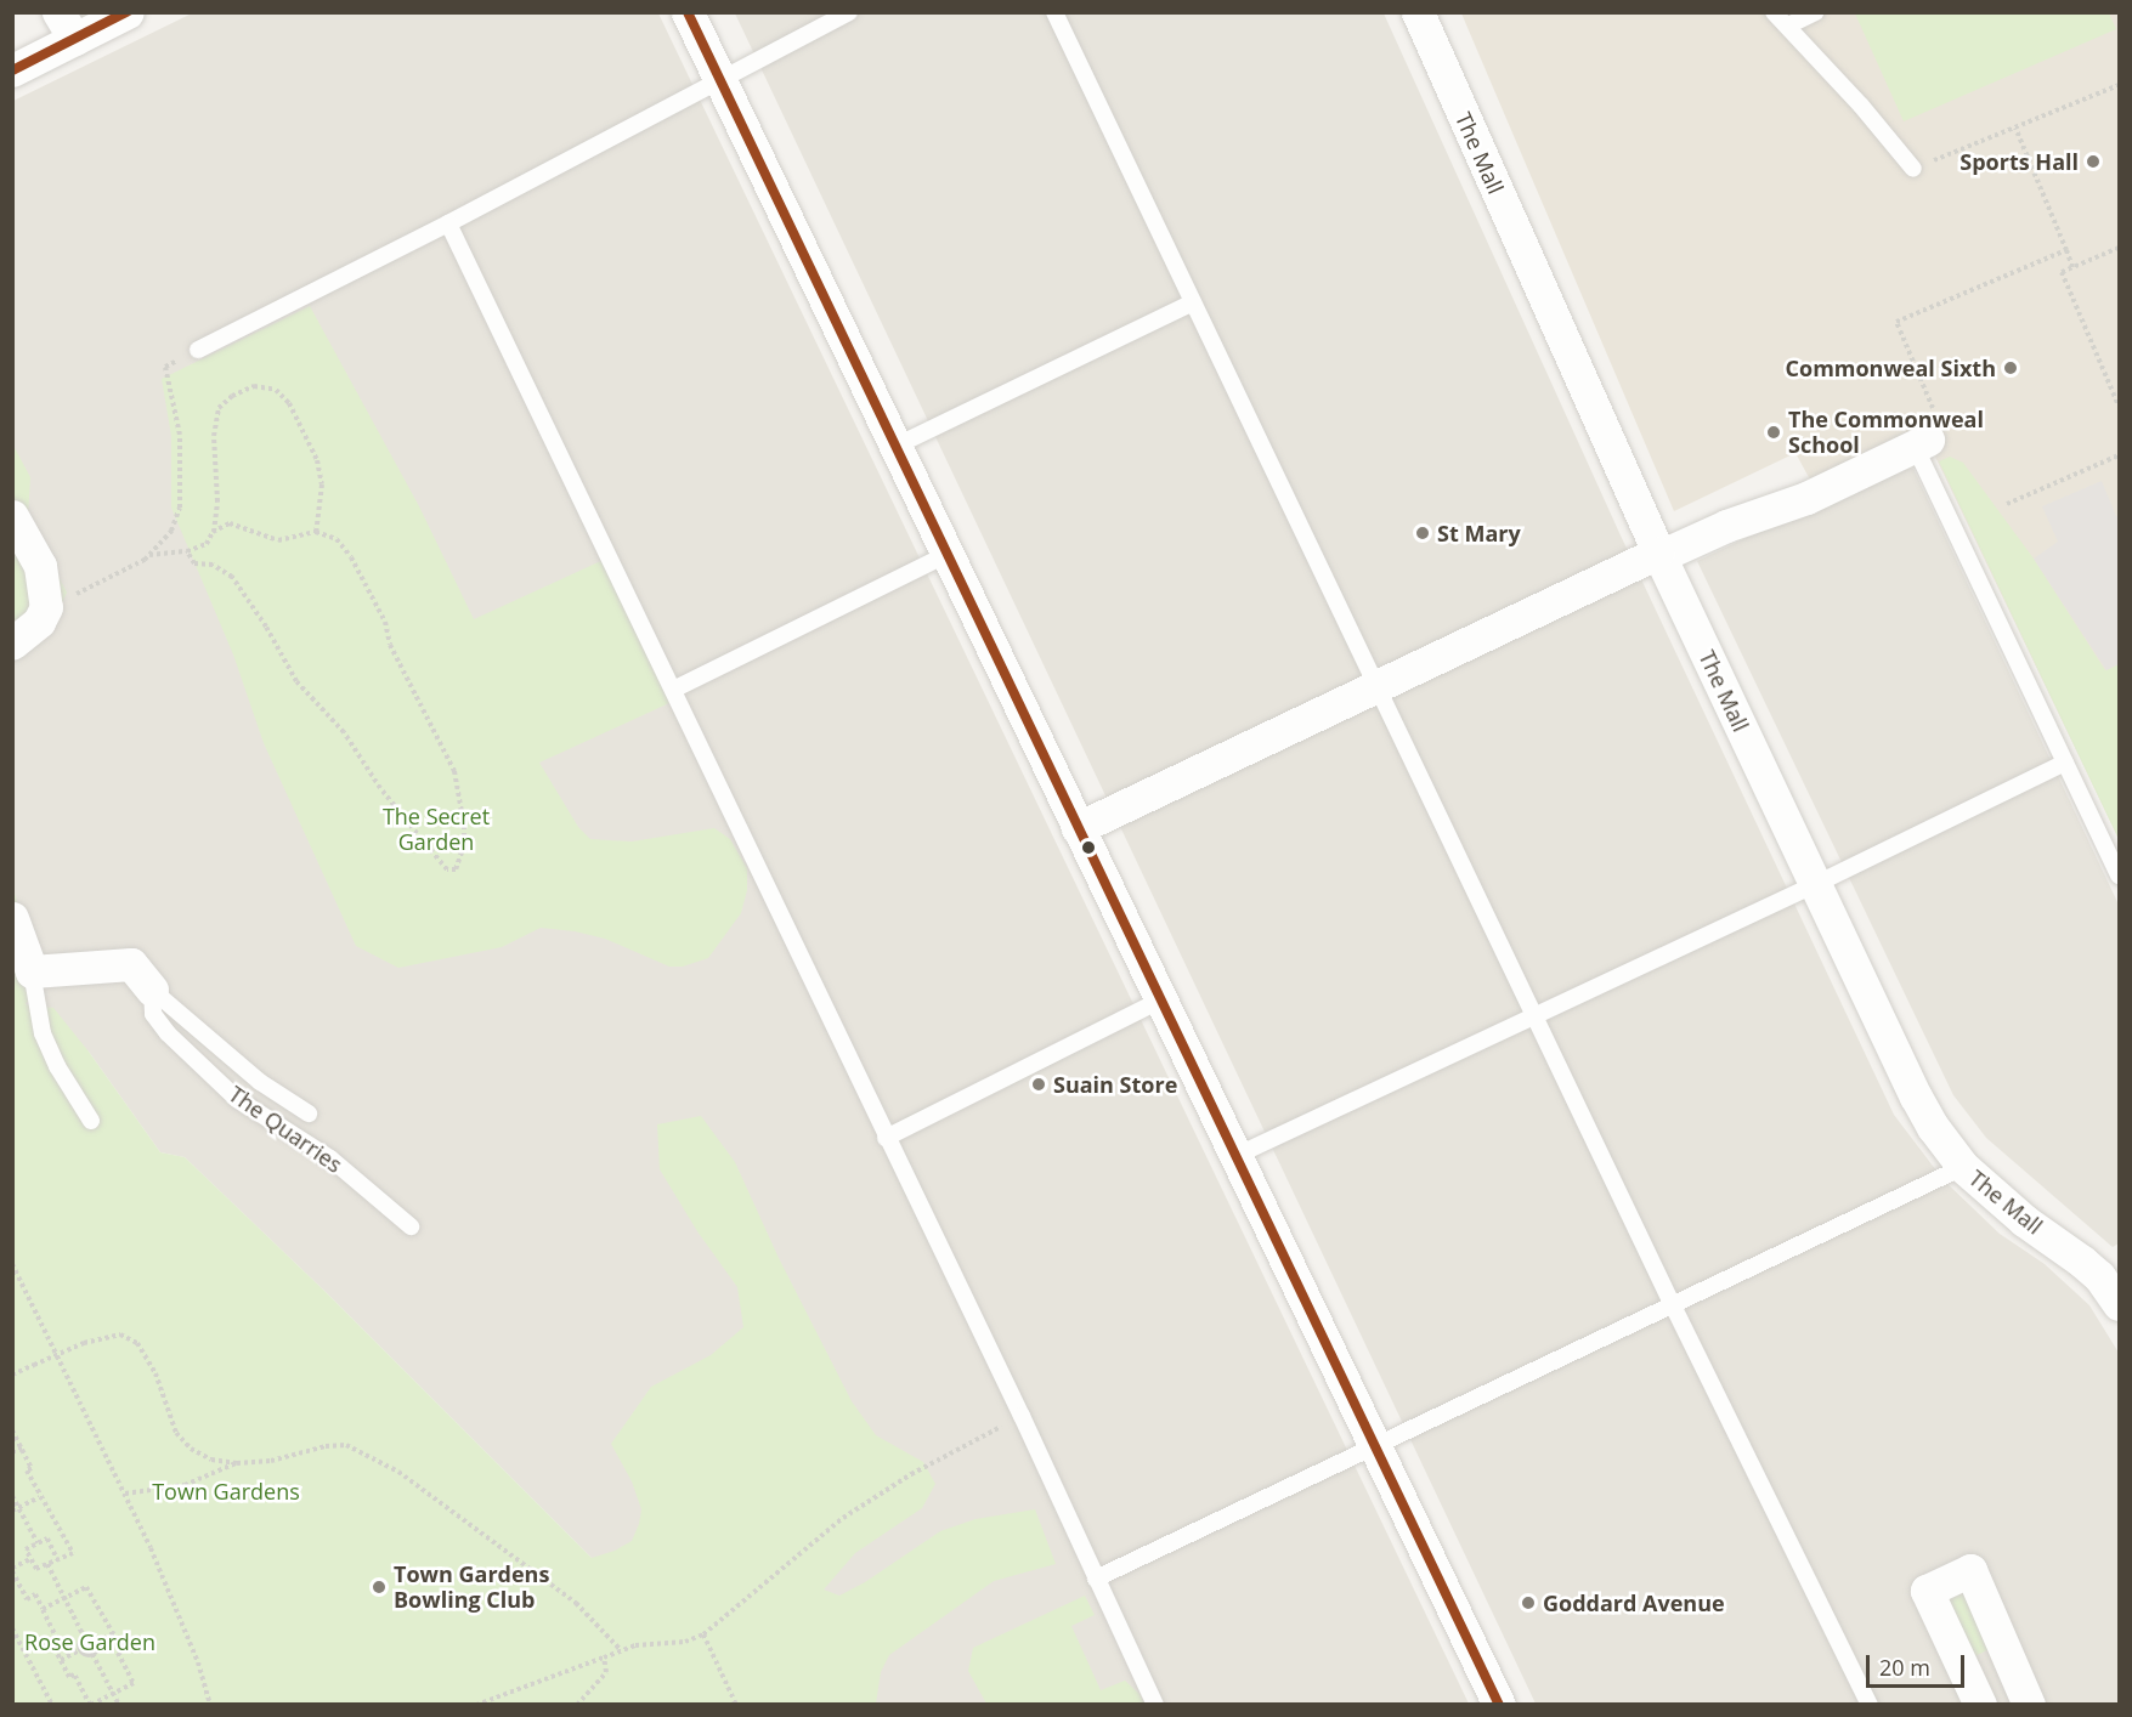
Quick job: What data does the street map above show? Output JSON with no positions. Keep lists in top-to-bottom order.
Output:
{
  "streets": {
    "street": ["The Mall", "The Quarries"]
  },
  "parks": ["The Secret Garden", "Town Gardens", "Rose Garden"],
  "places": [
    "Sports Hall",
    "Commonweal Sixth",
    "The Commonweal School",
    "St Mary",
    "Suain Store",
    "Town Gardens Bowling Club",
    "Goddard Avenue"
  ],
  "scale_bar": "20 m"
}
